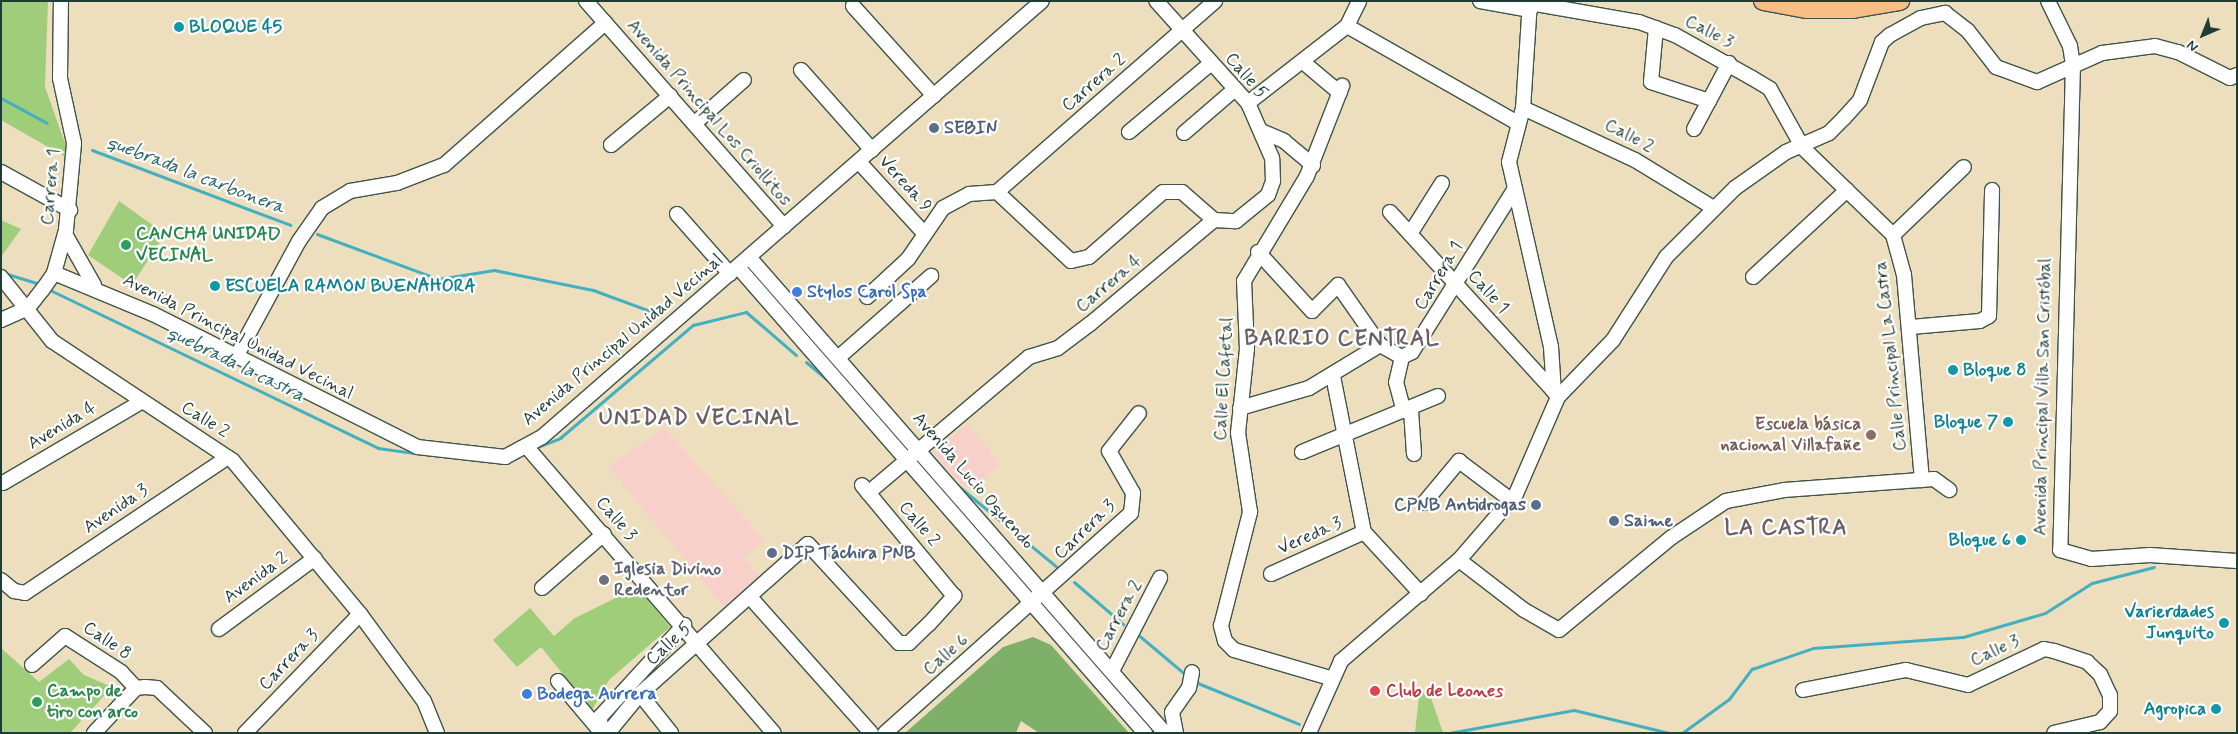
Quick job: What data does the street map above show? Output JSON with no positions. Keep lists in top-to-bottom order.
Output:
{
  "streets": {
    "street": [
      "Calle 3",
      "Calle 5",
      "Carrera 2",
      "Avenida Principal Los Criollitos",
      "Calle 2",
      "Vereda 9",
      "Carrera 1",
      "Carrera 4",
      "Calle 1",
      "Avenida Principal Unidad Vecinal",
      "Calle Principal La Castra",
      "Calle El Cafetal",
      "Avenida Principal Villa San Cristóbal",
      "Avenida 4",
      "Avenida Lucio Oquendo",
      "Avenida 3",
      "Carrera 3",
      "Vereda 3",
      "Avenida 2",
      "Calle 8",
      "Calle 6"
    ]
  },
  "crossings": [
    ["Calle 3", "Calle 5"],
    ["Calle 3", "Avenida Principal Unidad Vecinal"],
    ["Calle 3", "Calle Principal La Castra"],
    ["Calle 5", "Carrera 2"],
    ["Calle 5", "Calle 2"],
    ["Carrera 2", "Vereda 9"],
    ["Carrera 2", "Avenida Lucio Oquendo"],
    ["Avenida Principal Los Criollitos", "Avenida Principal Unidad Vecinal"],
    ["Calle 2", "Carrera 1"],
    ["Calle 2", "Avenida 4"],
    ["Calle 2", "Avenida Lucio Oquendo"],
    ["Calle 2", "Avenida 3"],
    ["Calle 2", "Carrera 3"],
    ["Calle 2", "Avenida 2"],
    ["Vereda 9", "Avenida Principal Unidad Vecinal"],
    ["Carrera 1", "Calle 1"],
    ["Carrera 1", "Avenida Principal Unidad Vecinal"],
    ["Carrera 4", "Avenida Lucio Oquendo"],
    ["Avenida Principal Unidad Vecinal", "Avenida Lucio Oquendo"],
    ["Avenida Lucio Oquendo", "Carrera 3"],
    ["Avenida Lucio Oquendo", "Calle 6"]
  ],
  "districts": ["BARRIO CENTRAL", "UNIDAD VECINAL", "LA CASTRA"],
  "water": ["quebrada la carbonera", "quebrada la castra"],
  "places": [
    "BLOQUE 45",
    "SEBIN",
    "CANCHA UNIDAD VECINAL",
    "ESCUELA RAMON BUENAHORA",
    "Stylos Carol Spa",
    "Bloque 8",
    "Bloque 7",
    "Escuela básica nacional Villafañe",
    "CPNB Antidrogas",
    "Saime",
    "Bloque 6",
    "DIP Táchira PNB",
    "Iglesia Divino Redentor",
    "Varierdades Junquito",
    "Club de Leones",
    "Bodega Aurrera",
    "Campo de tiro con arco",
    "Agropica"
  ],
  "north": "bottom left"
}
